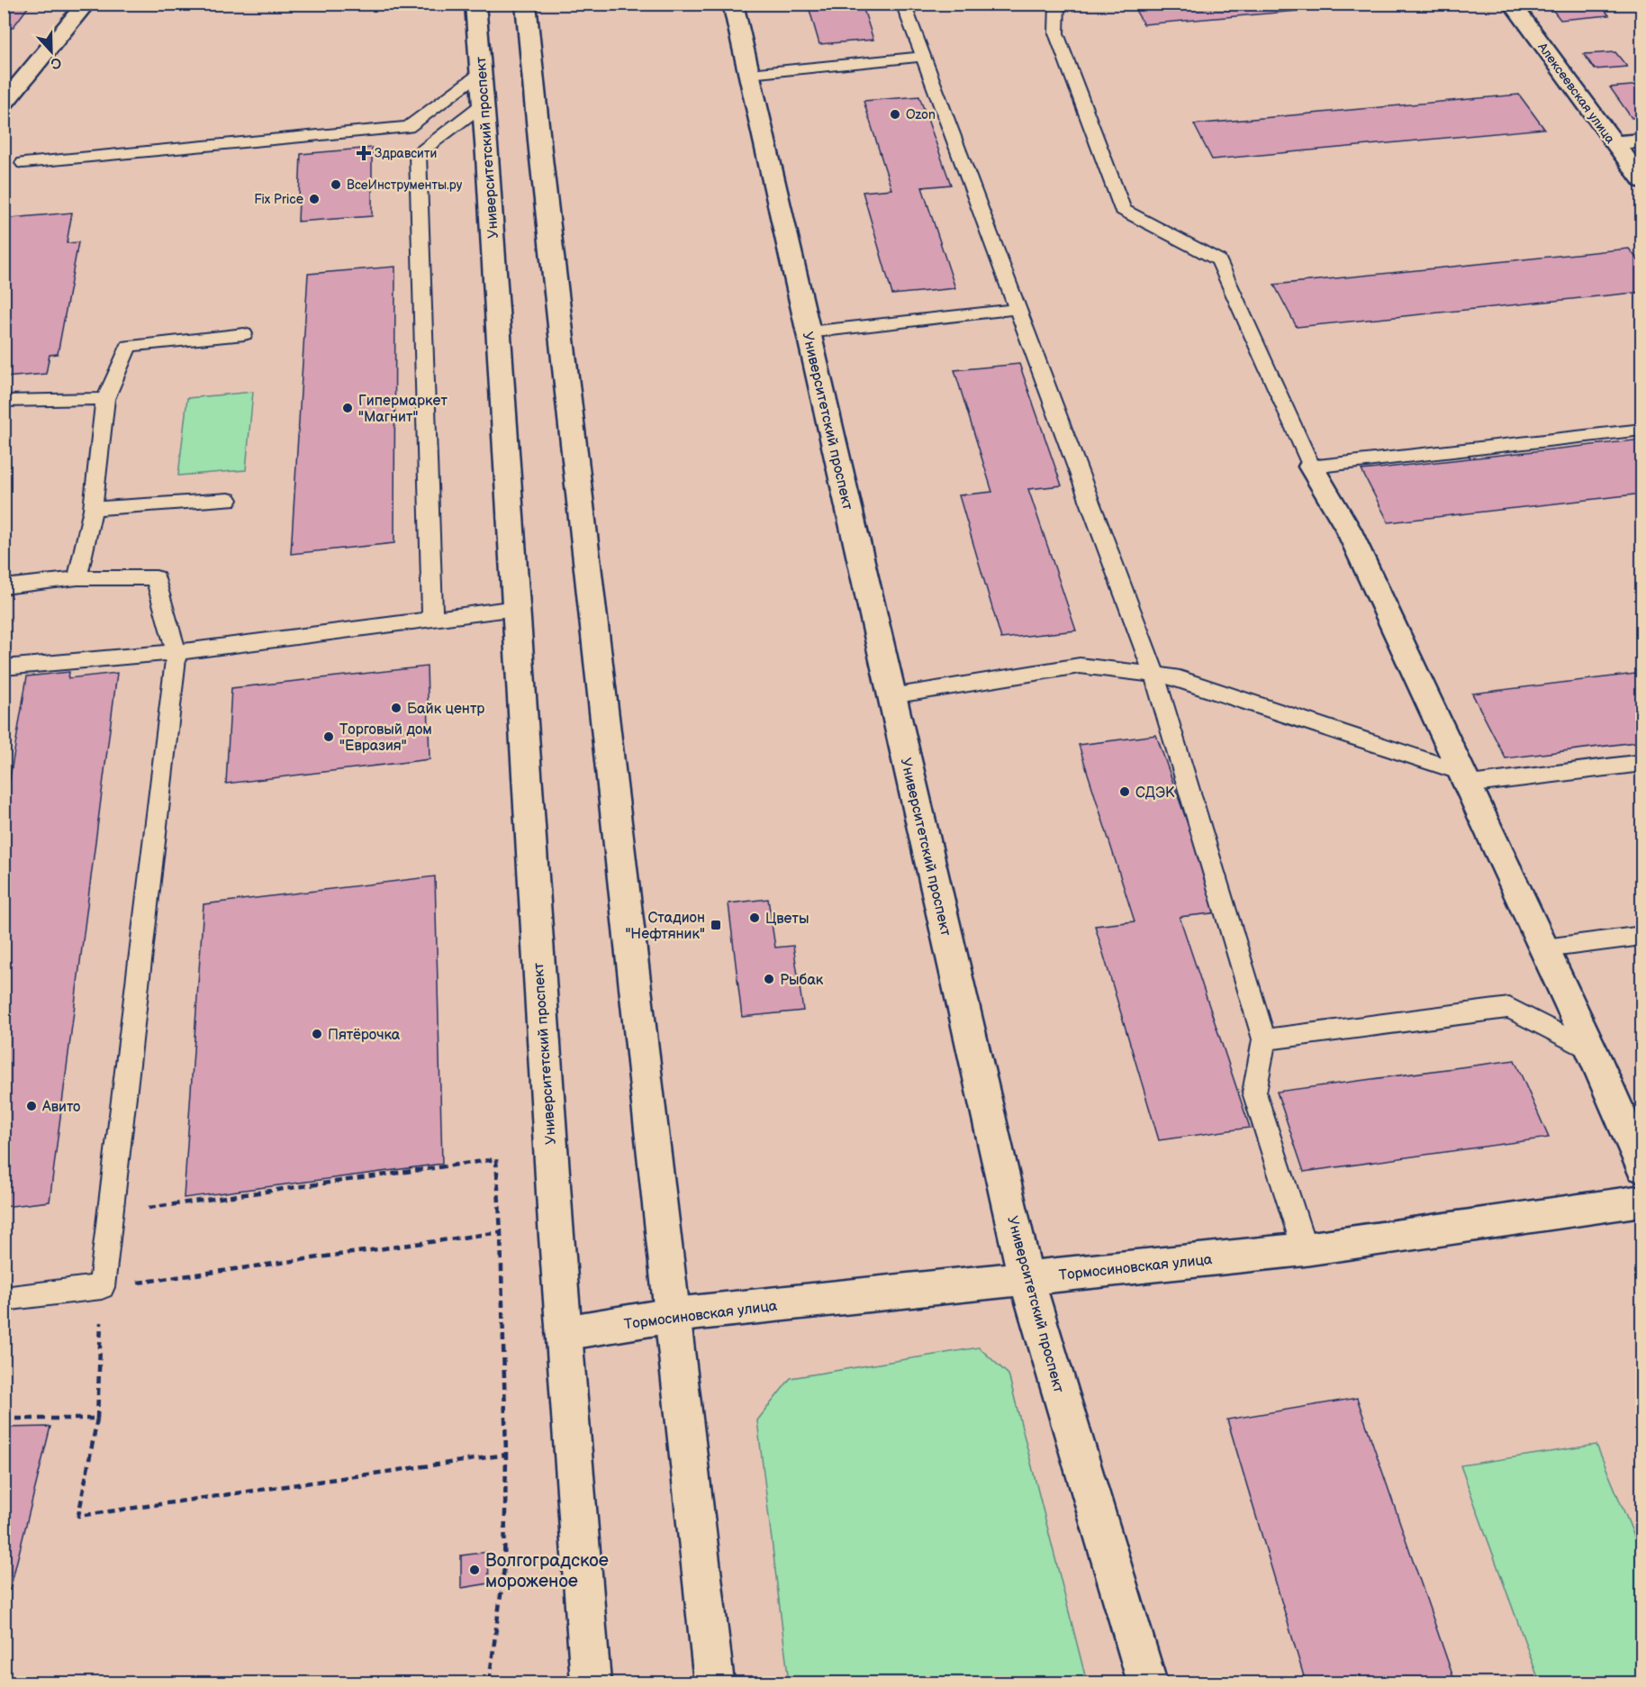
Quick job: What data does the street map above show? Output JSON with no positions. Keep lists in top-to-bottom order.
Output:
{
  "streets": {
    "main road": ["Алексеевская улица", "Университетский проспект", "Тормосиновская улица"]
  },
  "crossings": [
    ["Университетский проспект", "Тормосиновская улица"]
  ],
  "places": {
    "other": [
      "Ozon",
      "ВсеИнструменты.ру",
      "Fix Price",
      "Гипермаркет \"Магнит\"",
      "Байк центр",
      "Торговый дом \"Евразия\"",
      "СДЭК",
      "Цветы",
      "Рыбак",
      "Пятёрочка",
      "Авито",
      "Волгоградское мороженое"
    ],
    "health": ["Здравсити"],
    "transit": ["Стадион \"Нефтяник\""]
  },
  "north": "bottom"
}
